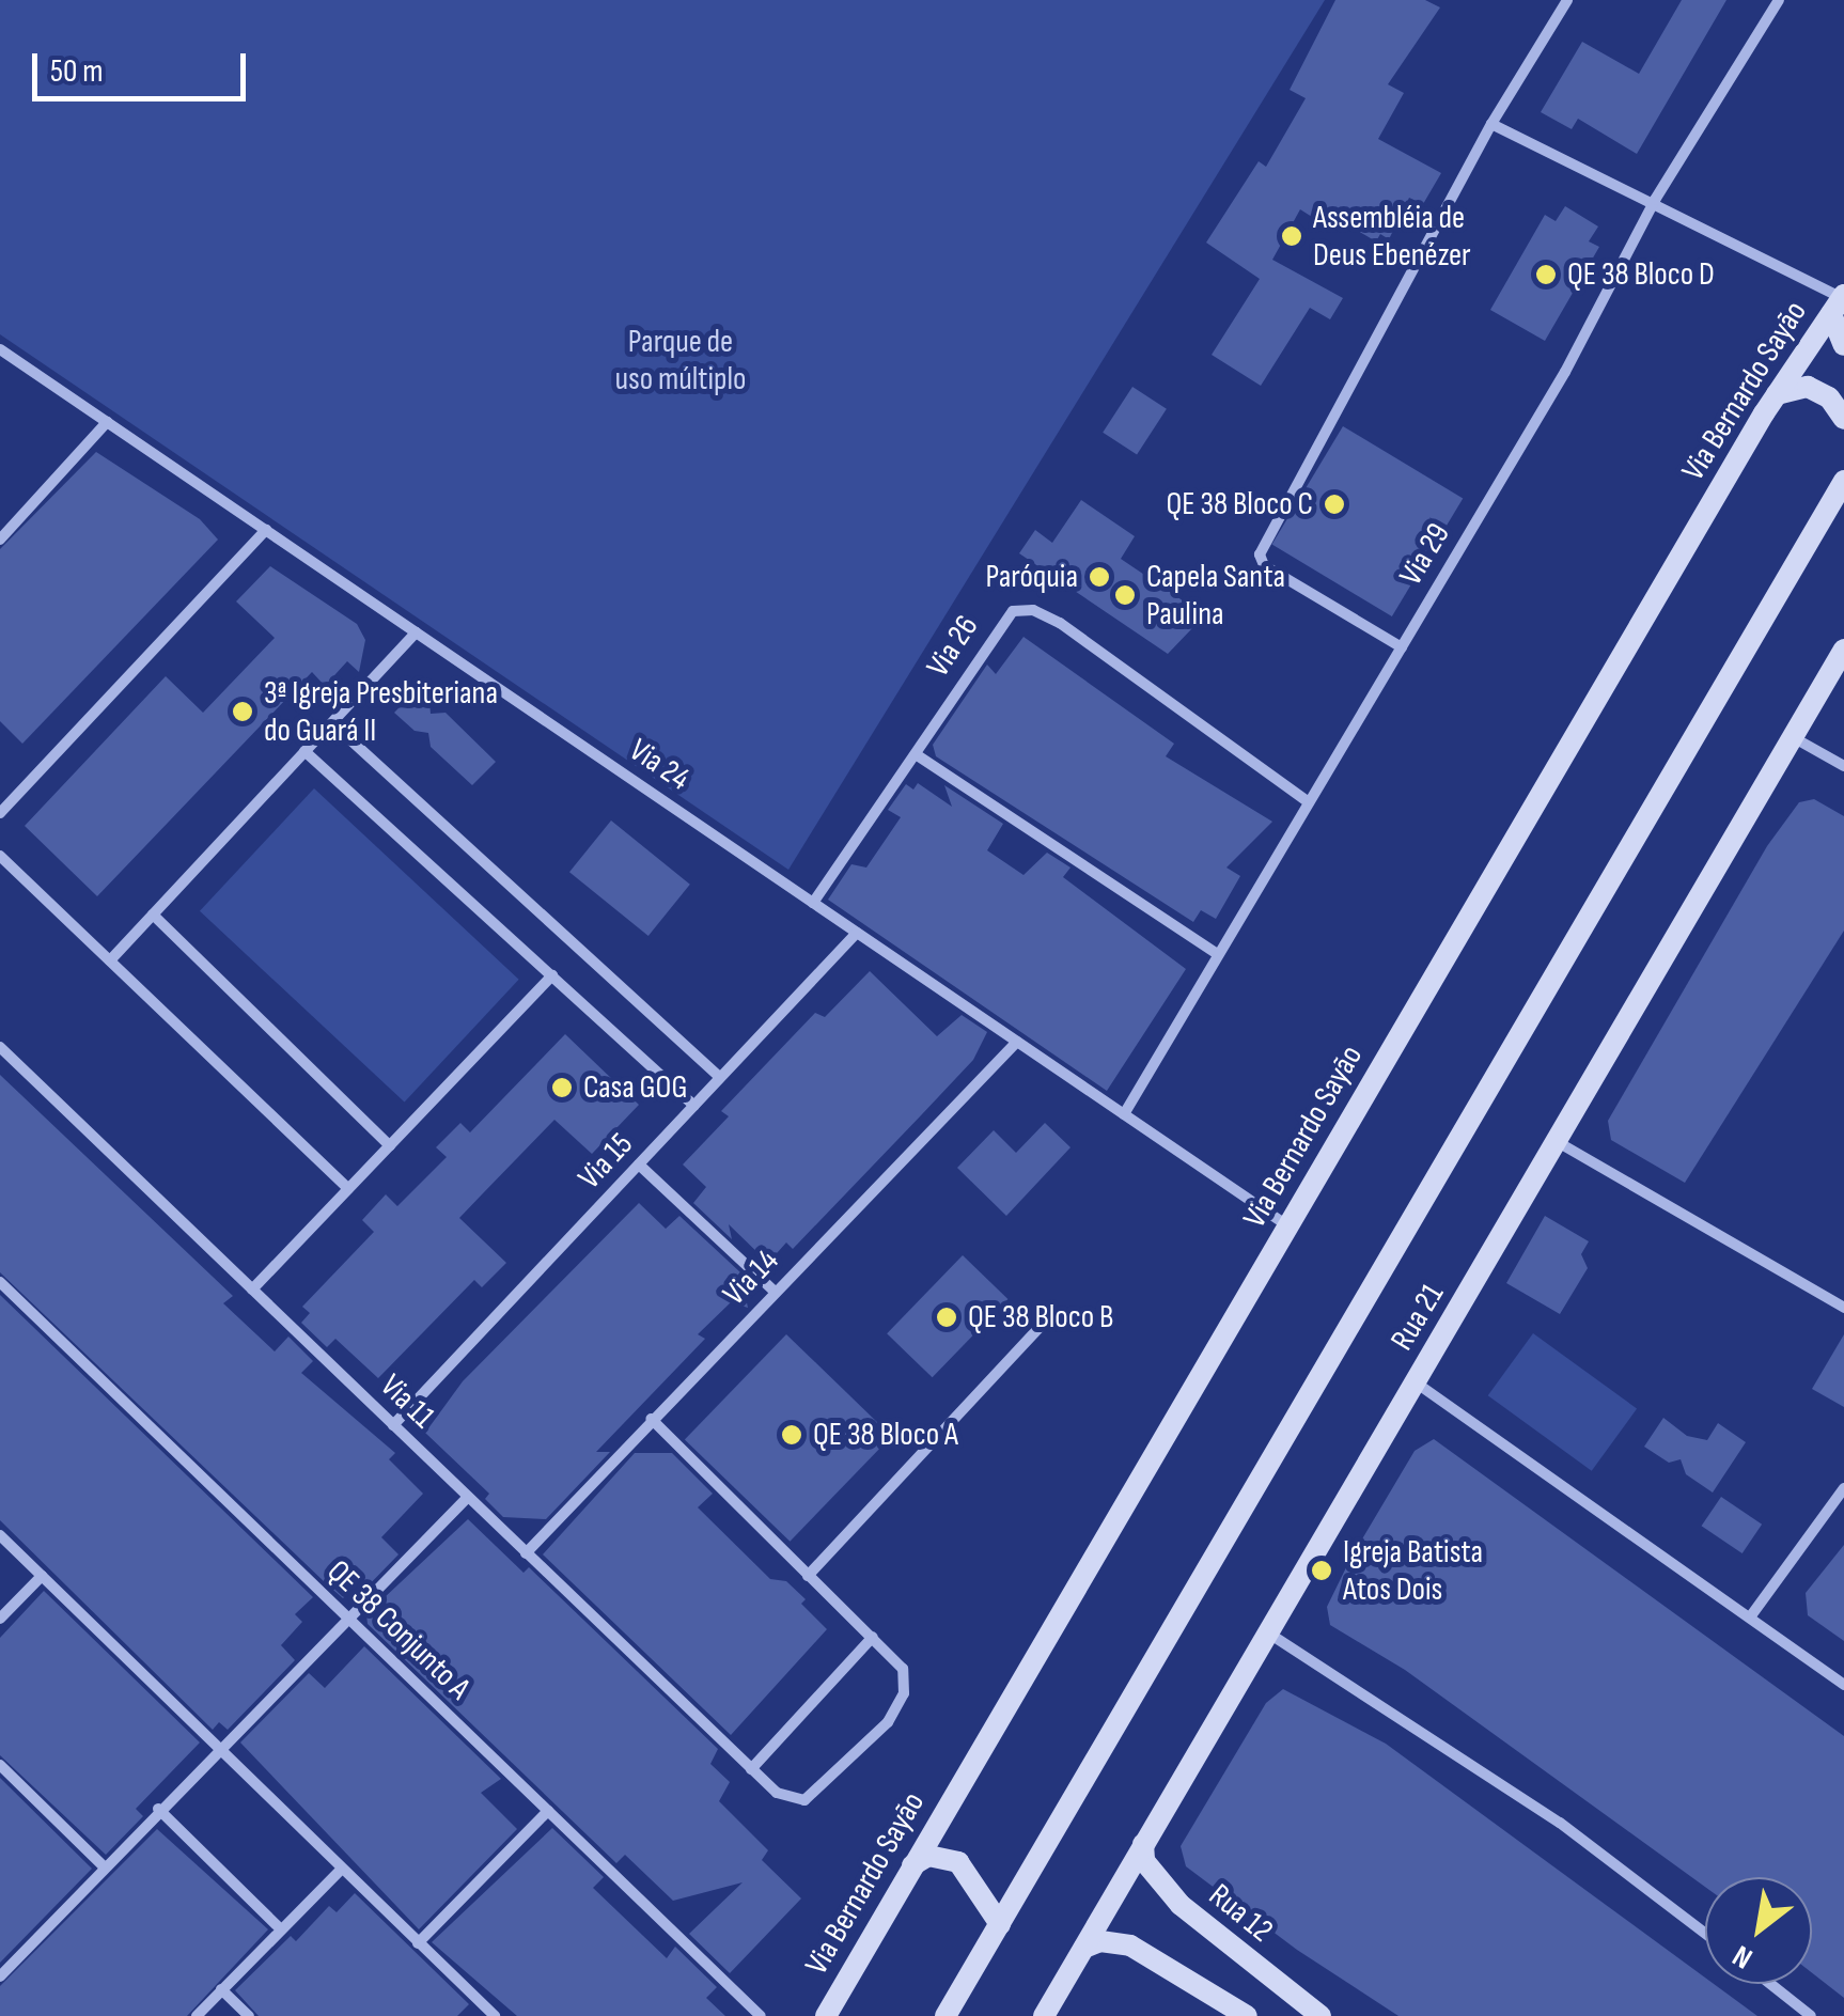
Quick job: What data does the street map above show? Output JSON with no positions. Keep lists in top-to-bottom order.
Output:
{
  "streets": {
    "main road": ["Via Bernardo Sayão", "Rua 21", "Rua 12"],
    "street": [
      "Via 29",
      "Via 26",
      "Via 24",
      "Via 15",
      "Via 14",
      "Via 11",
      "QE 38 Conjunto A"
    ]
  },
  "crossings": [
    ["Via Bernardo Sayão", "Via 24"],
    ["Via 29", "Via 26"],
    ["Via 29", "Via 24"],
    ["Via 26", "Via 24"],
    ["Via 24", "Via 15"],
    ["Via 24", "Via 14"],
    ["Via 15", "Via 11"],
    ["Via 14", "Via 11"],
    ["Rua 21", "Rua 12"]
  ],
  "parks": ["Parque de uso múltiplo"],
  "places": [
    "Assembléia de Deus Ebenézer",
    "QE 38 Bloco D",
    "QE 38 Bloco C",
    "Paróquia",
    "Capela Santa Paulina",
    "3ª Igreja Presbiteriana do Guará II",
    "Casa GOG",
    "QE 38 Bloco B",
    "QE 38 Bloco A",
    "Igreja Batista Atos Dois"
  ],
  "scale_bar": "50 m",
  "north": "bottom left"
}
